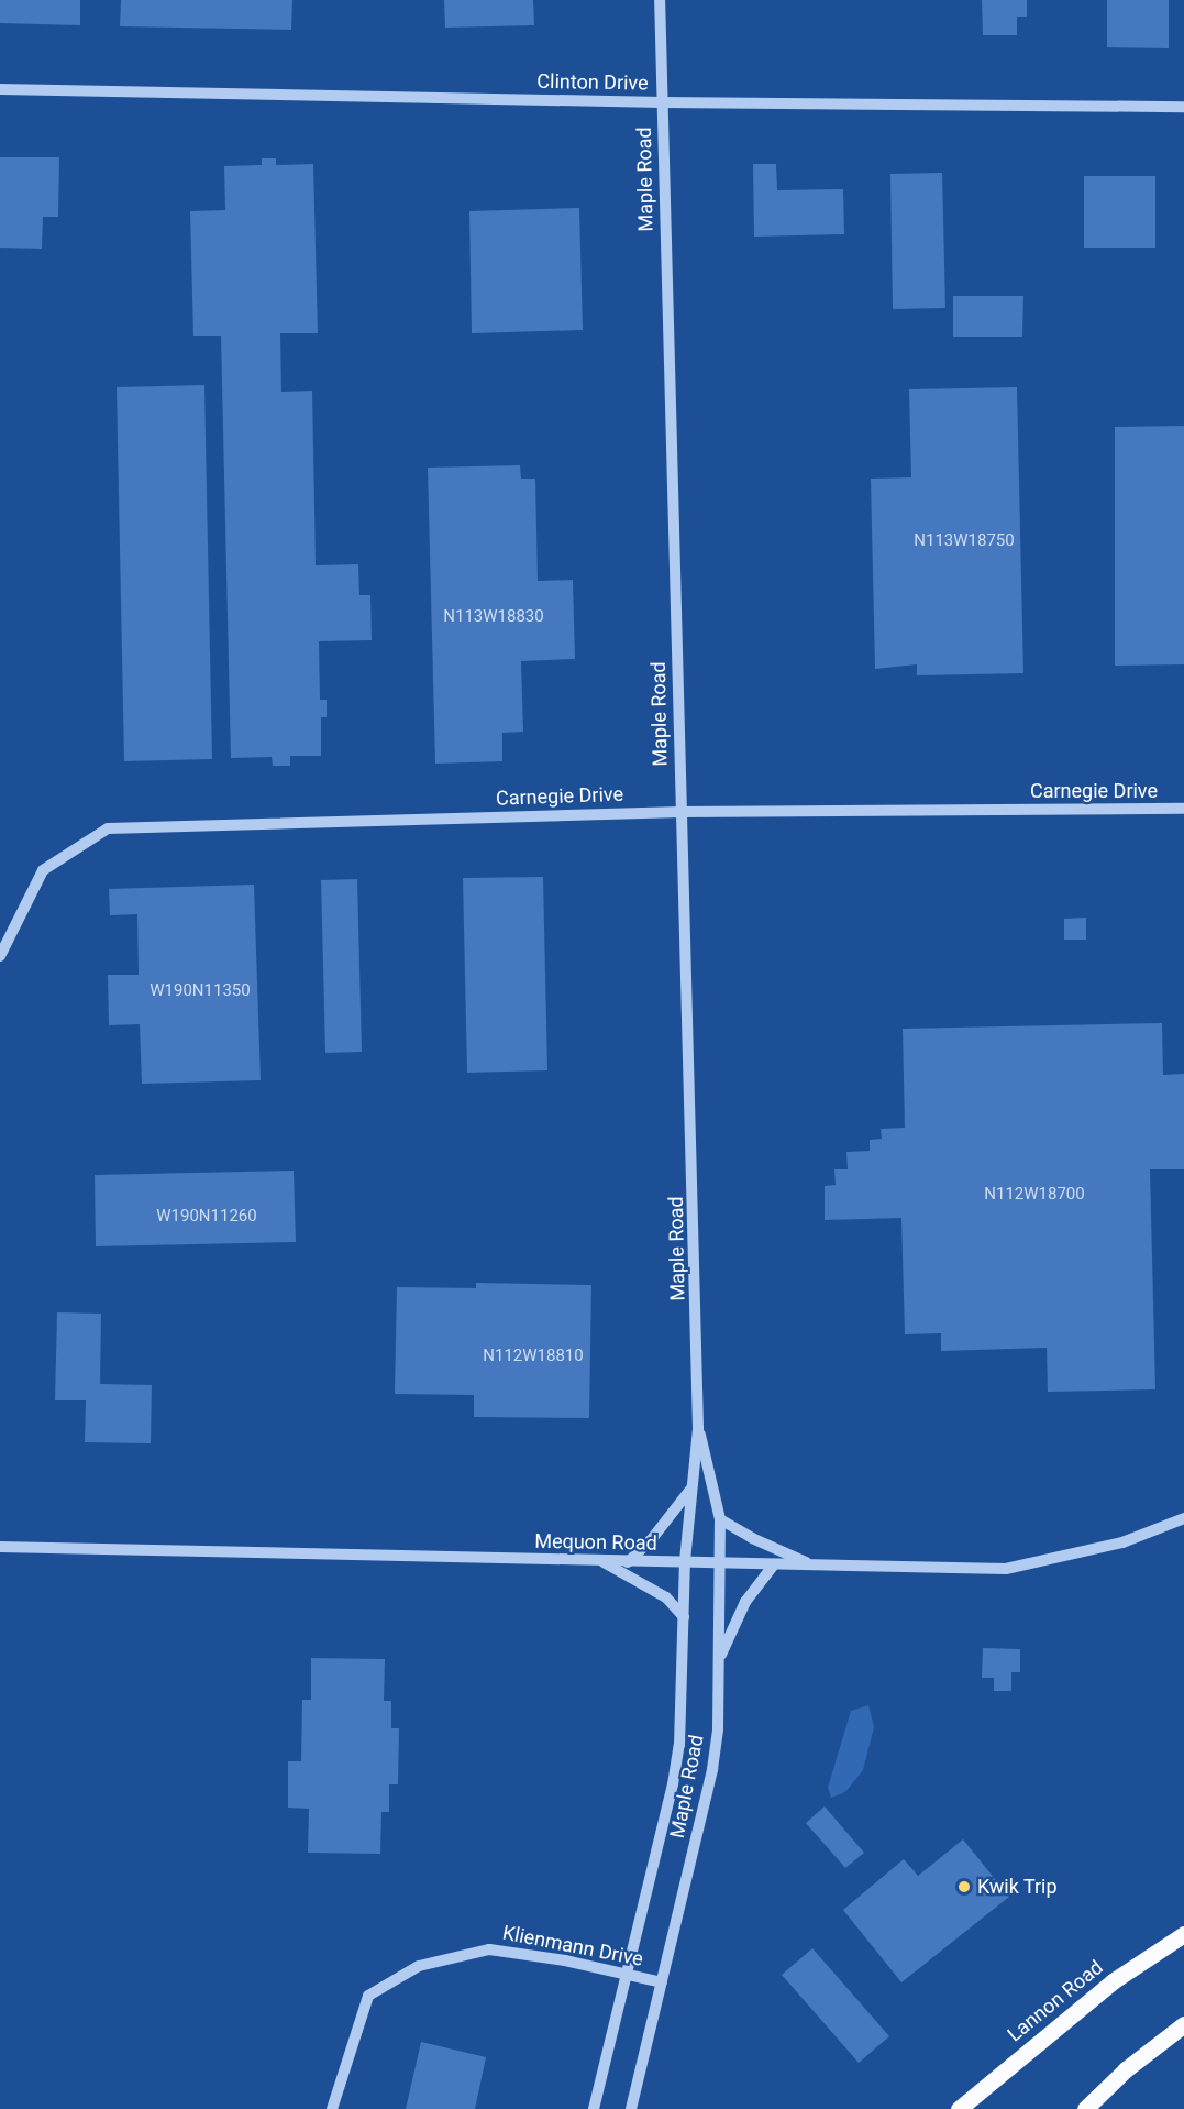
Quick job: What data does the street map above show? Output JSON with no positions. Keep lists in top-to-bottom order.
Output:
{
  "streets": {
    "main road": ["Lannon Road"],
    "street": [
      "Clinton Drive",
      "Maple Road",
      "Carnegie Drive",
      "Mequon Road",
      "Klienmann Drive"
    ]
  },
  "crossings": [
    ["Clinton Drive", "Maple Road"],
    ["Maple Road", "Carnegie Drive"],
    ["Maple Road", "Mequon Road"],
    ["Maple Road", "Klienmann Drive"]
  ],
  "places": ["Kwik Trip"],
  "house_numbers": [
    "N113W18750",
    "N113W18830",
    "W190N11350",
    "N112W18700",
    "W190N11260",
    "N112W18810"
  ]
}
